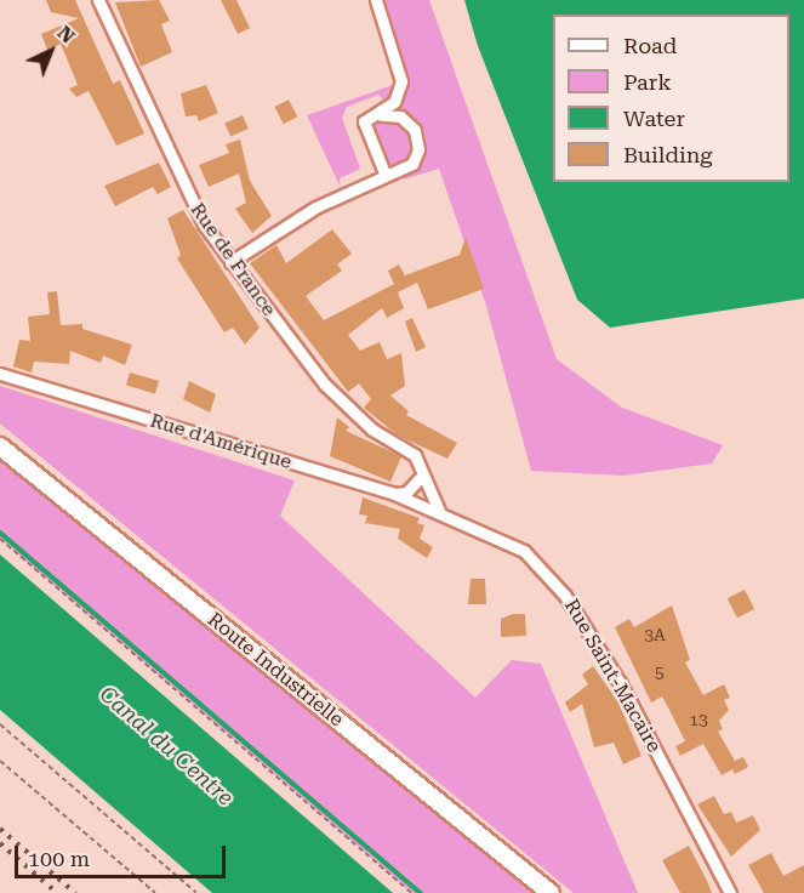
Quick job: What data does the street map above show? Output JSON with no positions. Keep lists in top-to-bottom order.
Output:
{
  "streets": {
    "main road": ["Route Industrielle"],
    "street": ["Rue de France", "Rue d'Amérique", "Rue Saint-Macaire"]
  },
  "crossings": [
    ["Rue de France", "Rue d'Amérique"],
    ["Rue de France", "Rue Saint-Macaire"],
    ["Rue d'Amérique", "Rue Saint-Macaire"]
  ],
  "water": ["Canal du Centre"],
  "house_numbers": ["3A", "5", "13"],
  "legend": [
    "Road",
    "Park",
    "Water",
    "Building"
  ],
  "scale_bar": "100 m",
  "north": "top right"
}
